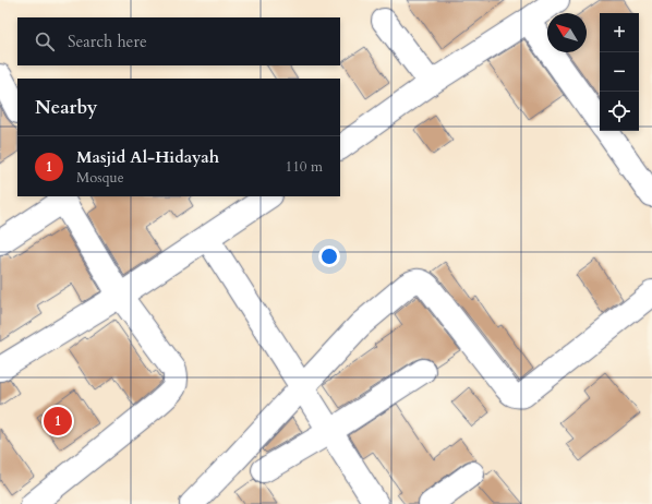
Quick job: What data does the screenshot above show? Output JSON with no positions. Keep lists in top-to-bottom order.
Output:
{
  "north": "top left",
  "page": {
    "map_buttons": ["+", "−"],
    "search": "Search here",
    "heading": "Nearby",
    "list": [
      {
        "mark": "1",
        "name": "Masjid Al-Hidayah",
        "note": "Mosque",
        "value": "110 m"
      }
    ],
    "pins": "1"
  }
}
